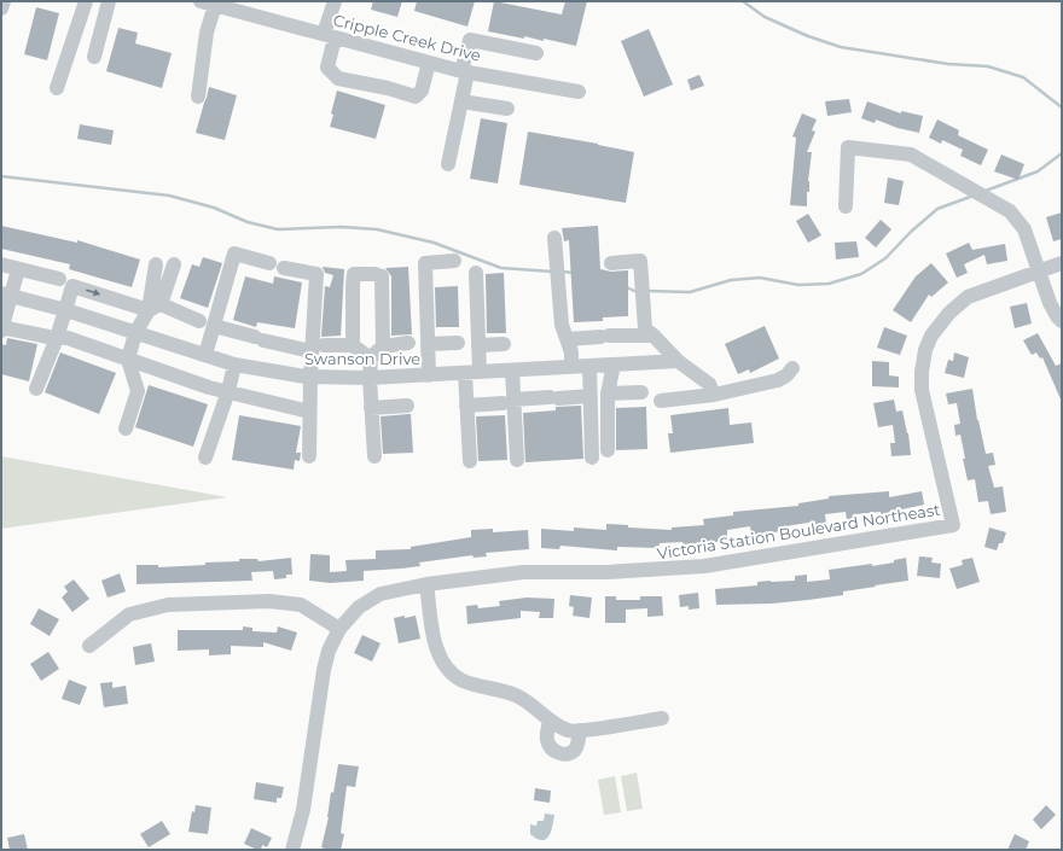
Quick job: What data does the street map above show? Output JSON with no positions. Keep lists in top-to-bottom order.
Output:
{
  "streets": {
    "street": ["Cripple Creek Drive", "Swanson Drive", "Victoria Station Boulevard Northeast"]
  }
}
